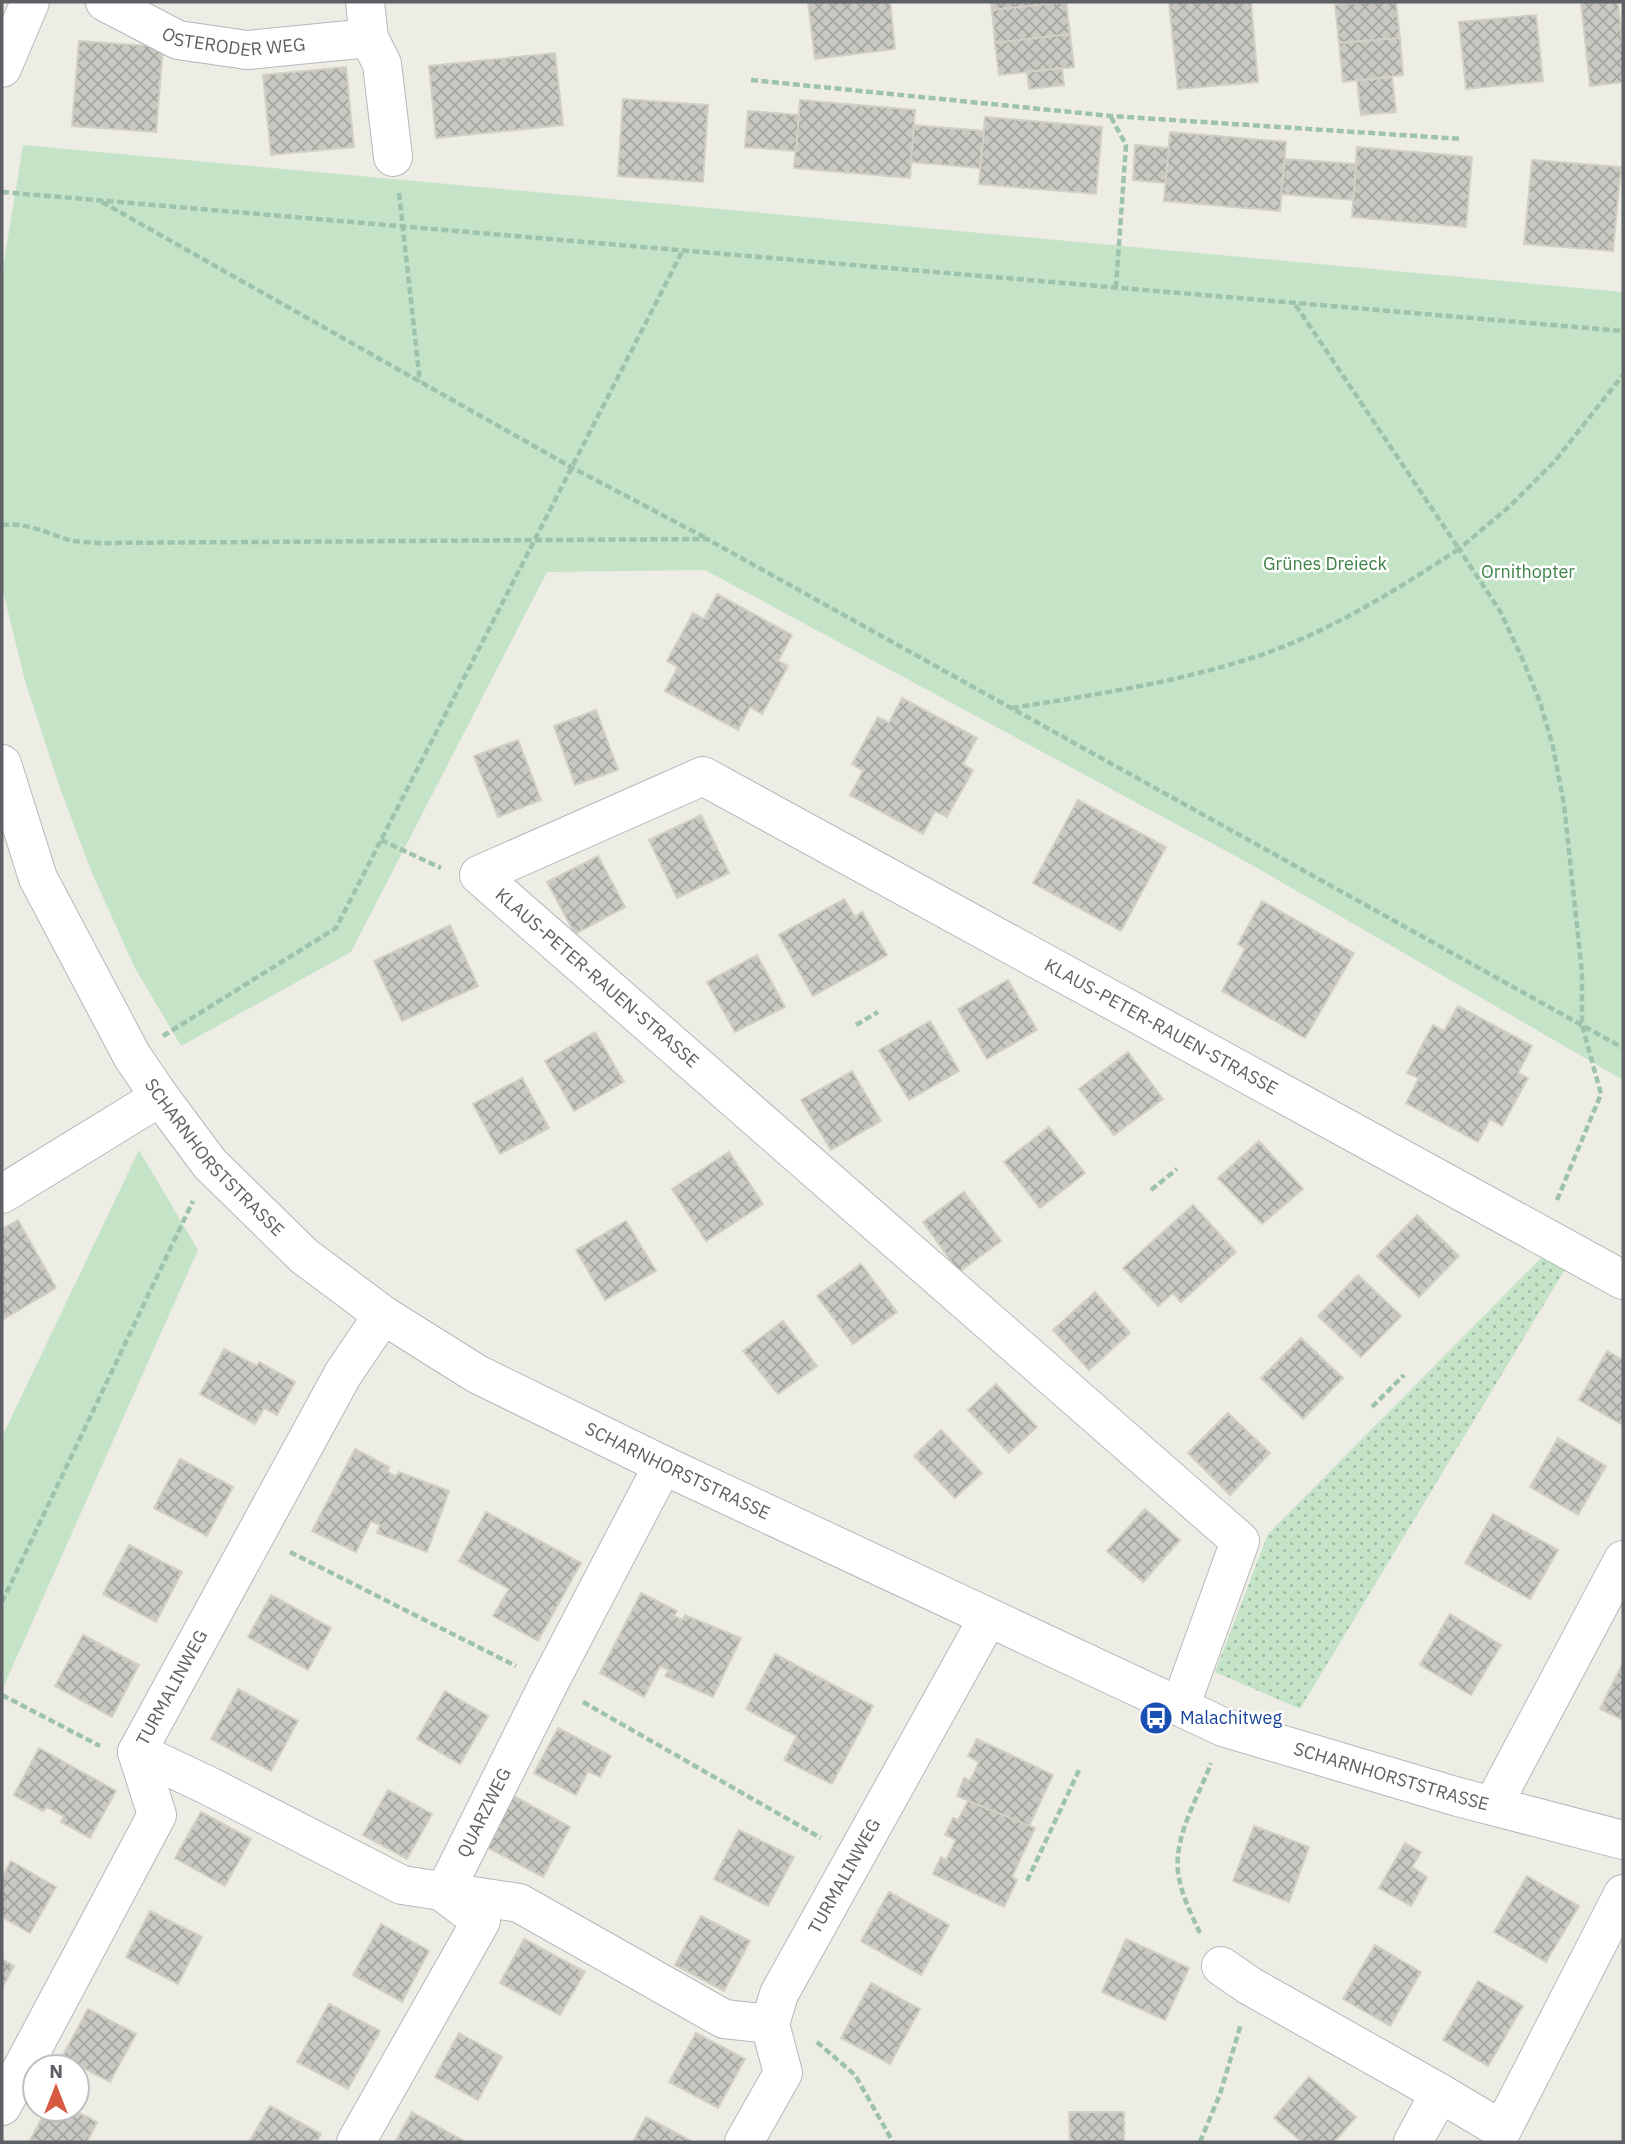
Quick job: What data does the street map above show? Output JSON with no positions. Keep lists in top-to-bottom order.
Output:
{
  "streets": {
    "street": [
      "OSTERODER WEG",
      "KLAUS-PETER-RAUEN-STRASSE",
      "SCHARNHORSTSTRASSE",
      "TURMALINWEG",
      "QUARZWEG"
    ]
  },
  "crossings": [
    ["KLAUS-PETER-RAUEN-STRASSE", "SCHARNHORSTSTRASSE"],
    ["SCHARNHORSTSTRASSE", "TURMALINWEG"],
    ["SCHARNHORSTSTRASSE", "QUARZWEG"]
  ],
  "parks": ["Grünes Dreieck", "Ornithopter"],
  "places": {
    "bus stop": ["Malachitweg"]
  },
  "north": "top"
}
